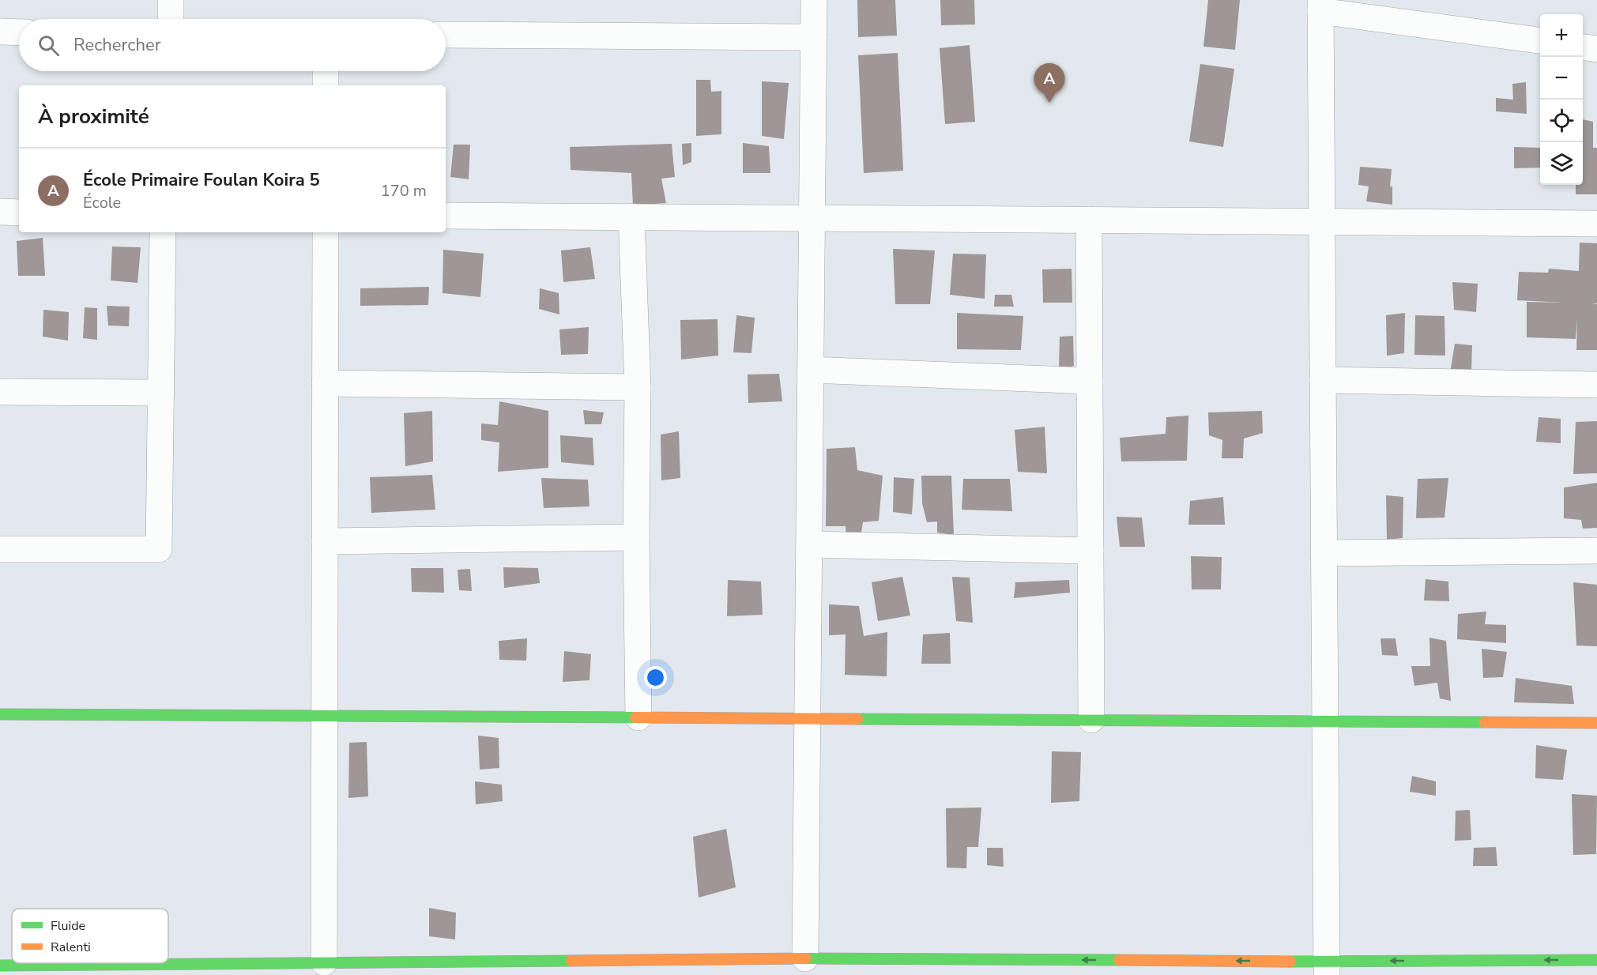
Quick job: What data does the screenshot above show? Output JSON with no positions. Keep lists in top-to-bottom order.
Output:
{
  "legend": ["Fluide", "Ralenti"],
  "page": {
    "map_buttons": ["+", "−"],
    "search": "Rechercher",
    "pins": "A",
    "heading": "À proximité",
    "list": [
      {
        "mark": "A",
        "name": "École Primaire Foulan Koira 5",
        "note": "École",
        "value": "170 m"
      }
    ]
  }
}
